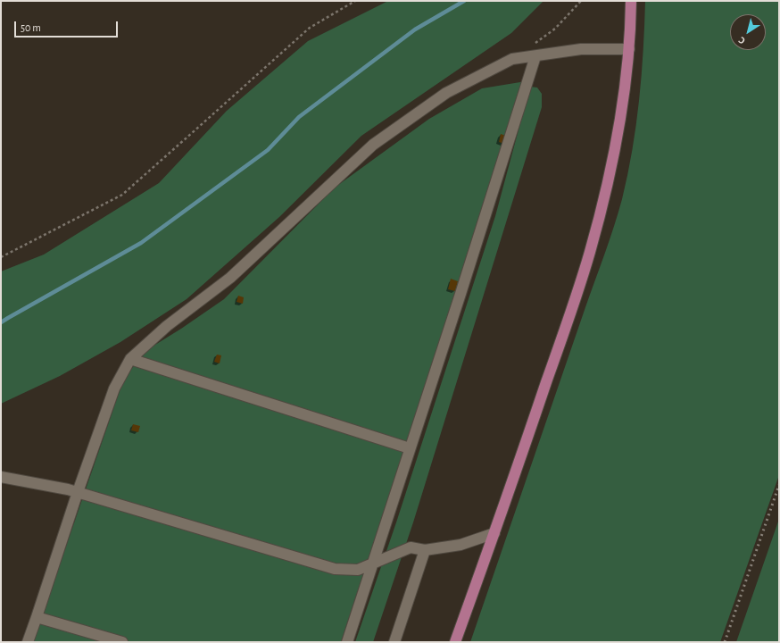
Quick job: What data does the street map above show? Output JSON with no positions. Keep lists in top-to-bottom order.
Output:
{
  "scale_bar": "50 m",
  "north": "bottom left"
}
